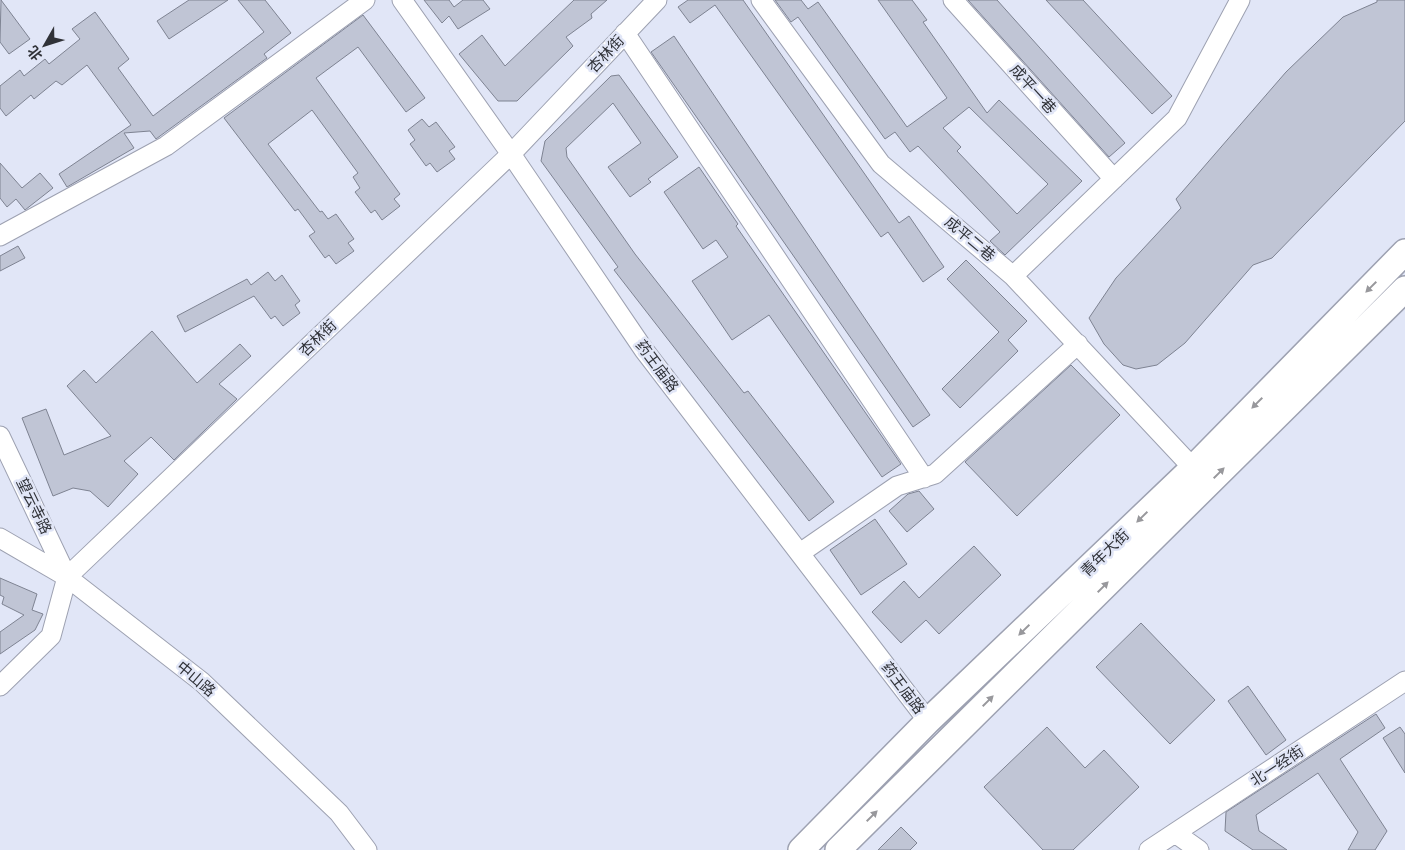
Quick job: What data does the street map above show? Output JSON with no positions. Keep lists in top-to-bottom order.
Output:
{
  "streets": {
    "main road": ["青年大街"],
    "street": [
      "杏林街",
      "成平一巷",
      "成平二巷",
      "药王庙路",
      "望云寺路",
      "中山路",
      "北一经街"
    ]
  },
  "crossings": [
    ["杏林街", "药王庙路"],
    ["杏林街", "望云寺路"],
    ["杏林街", "中山路"],
    ["成平二巷", "青年大街"],
    ["药王庙路", "青年大街"],
    ["望云寺路", "中山路"]
  ],
  "north": "bottom left"
}
